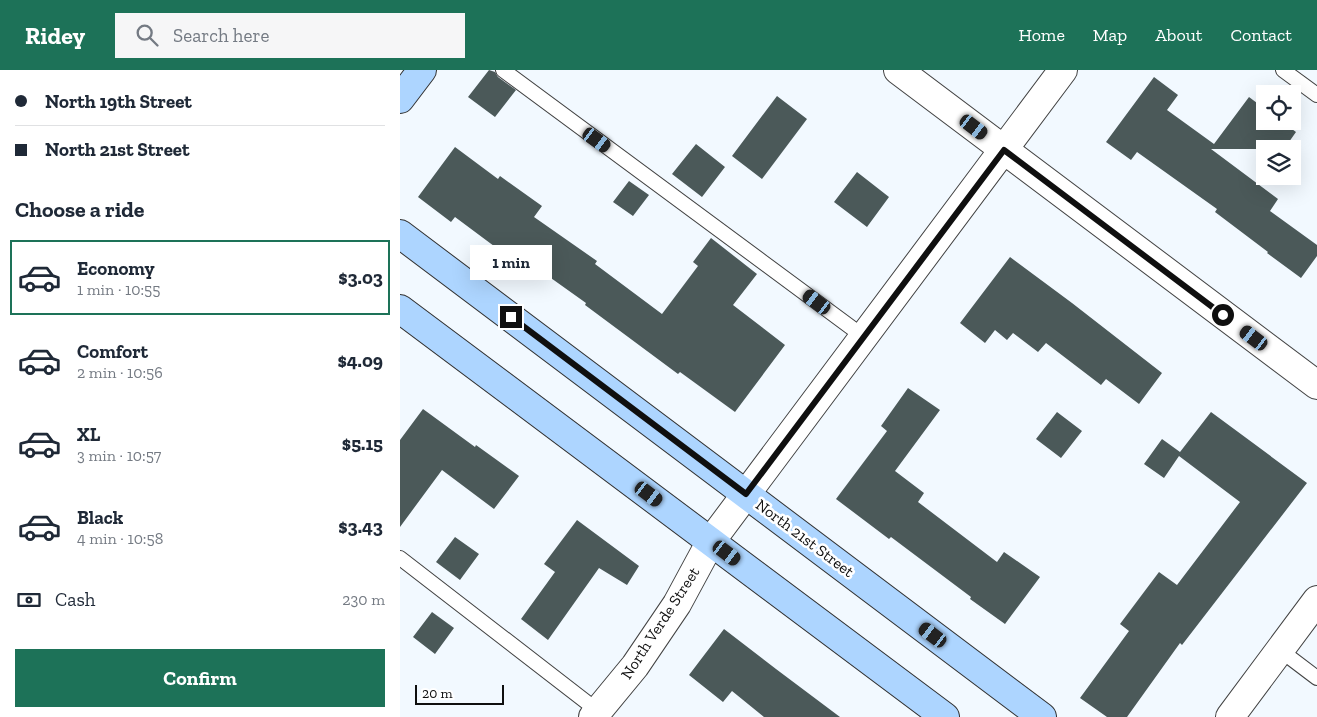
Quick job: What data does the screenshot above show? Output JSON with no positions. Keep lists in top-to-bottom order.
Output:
{
  "streets": {
    "main road": ["North 21st Street"],
    "street": ["North Verde Street"]
  },
  "crossings": [
    ["North 21st Street", "North Verde Street"]
  ],
  "scale_bar": "20 m",
  "page": {
    "header": "Ridey",
    "search": "Search here",
    "nav": [
      "Home",
      "Map",
      "About",
      "Contact"
    ],
    "banner": ["North 19th Street", "North 21st Street"],
    "heading": "Choose a ride",
    "list": [
      {
        "name": "Economy",
        "note": "1 min · 10:55",
        "value": "$3.03"
      },
      {
        "name": "Comfort",
        "note": "2 min · 10:56",
        "value": "$4.09"
      },
      {
        "name": "XL",
        "note": "3 min · 10:57",
        "value": "$5.15"
      },
      {
        "name": "Black",
        "note": "4 min · 10:58",
        "value": "$3.43"
      }
    ],
    "bubble": "1 min",
    "pay": ["Cash", "230 m"],
    "buttons": "Confirm",
    "scale": "20 m"
  }
}
